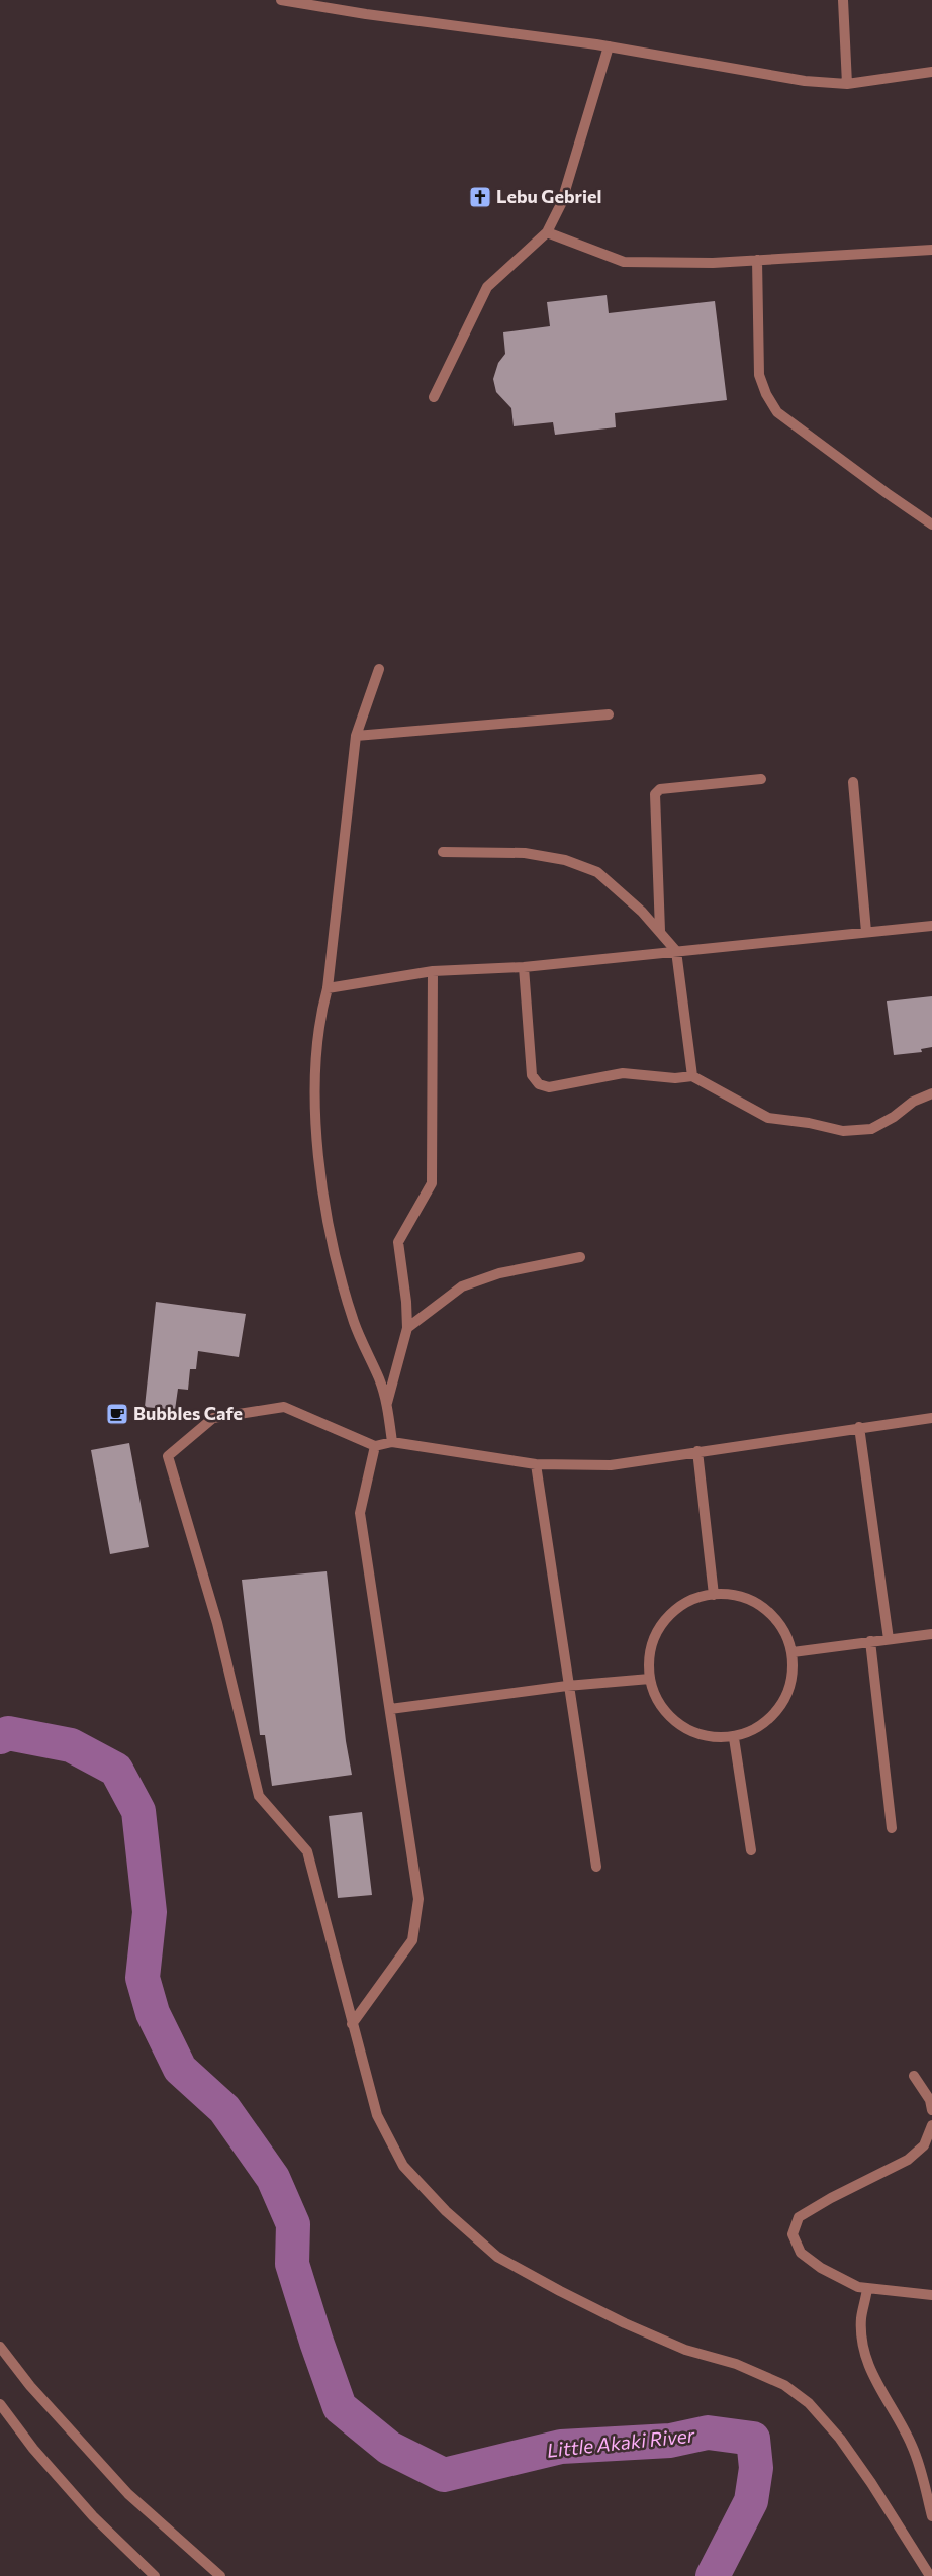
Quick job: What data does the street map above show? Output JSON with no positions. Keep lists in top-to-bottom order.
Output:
{
  "water": ["Little Akaki River"],
  "places": {
    "church": ["Lebu Gebriel"],
    "cafe": ["Bubbles Cafe"]
  }
}
